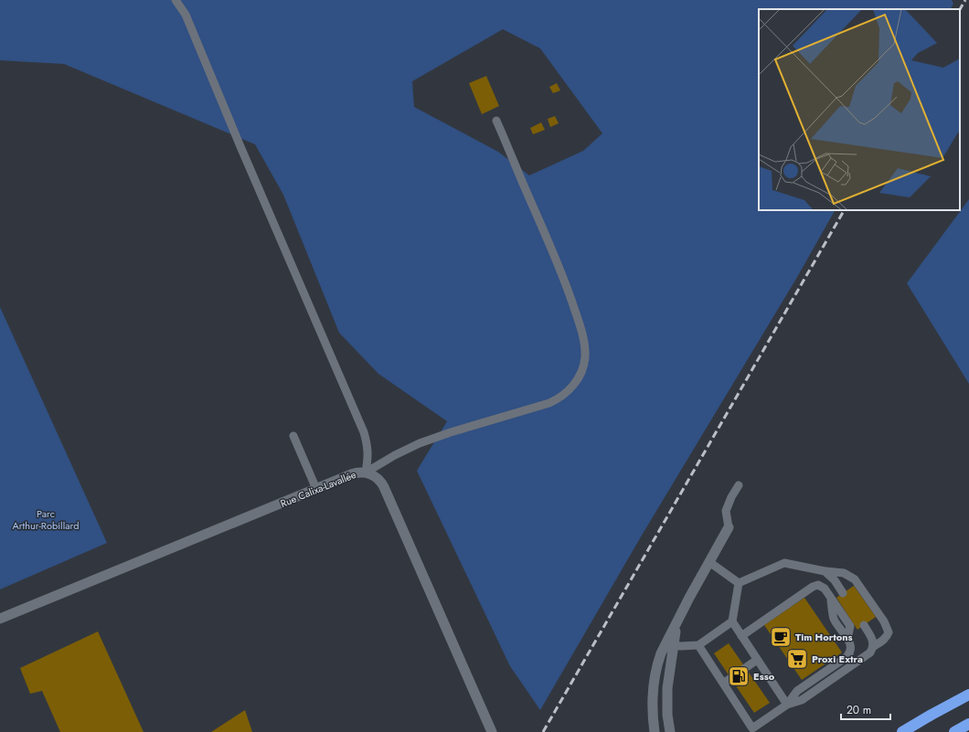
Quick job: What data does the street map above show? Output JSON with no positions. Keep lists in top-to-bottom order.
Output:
{
  "streets": {
    "street": ["Rue Calixa-Lavallée"]
  },
  "parks": ["Parc Arthur-Robillard"],
  "places": {
    "cafe": ["Tim Hortons"],
    "supermarket": ["Proxi Extra"],
    "fuel station": ["Esso"]
  },
  "scale_bar": "20 m"
}
